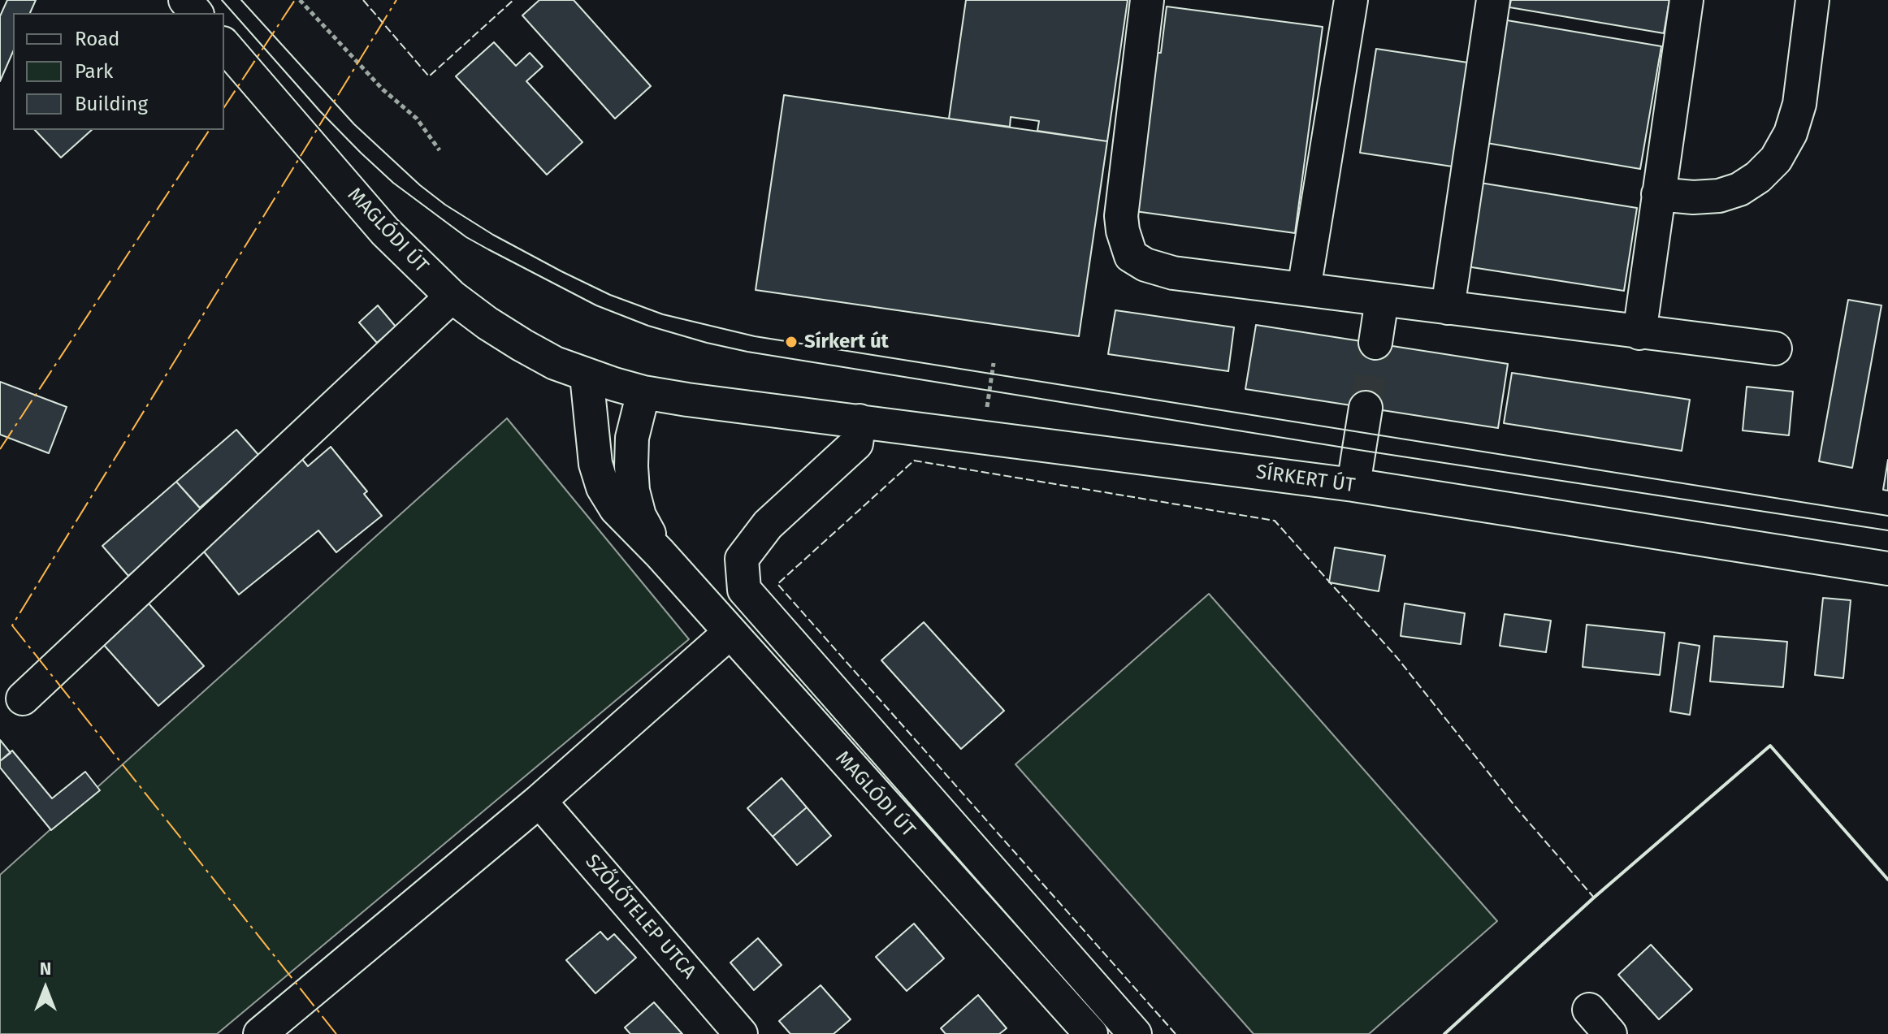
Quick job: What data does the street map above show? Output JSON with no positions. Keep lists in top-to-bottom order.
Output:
{
  "streets": {
    "street": ["MAGLÓDI ÚT", "SÍRKERT ÚT", "SZŐLŐTELEP UTCA"]
  },
  "crossings": [
    ["MAGLÓDI ÚT", "SÍRKERT ÚT"]
  ],
  "places": ["Sírkert út"],
  "legend": ["Road", "Park", "Building"],
  "north": "top"
}
